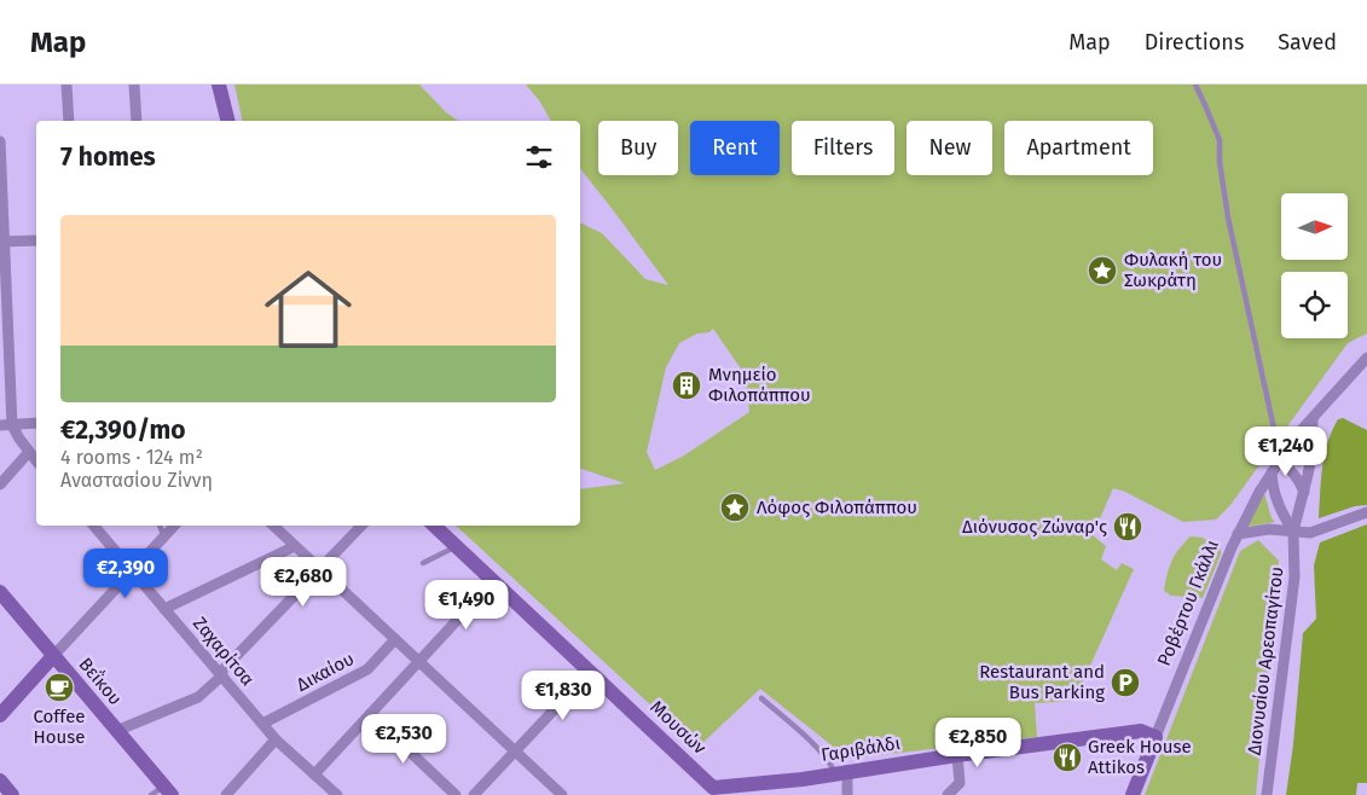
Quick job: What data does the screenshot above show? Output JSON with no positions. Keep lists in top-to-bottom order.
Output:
{
  "streets": {
    "street": [
      "Ροβέρτου Γκάλλι",
      "Ζαχαρίτσα",
      "Διονυσίου Αρεοπαγίτου",
      "Δικαίου",
      "Βεΐκου",
      "Μουσών",
      "Γαριβάλδι"
    ]
  },
  "crossings": [
    ["Ροβέρτου Γκάλλι", "Διονυσίου Αρεοπαγίτου"],
    ["Ροβέρτου Γκάλλι", "Γαριβάλδι"],
    ["Ζαχαρίτσα", "Δικαίου"],
    ["Μουσών", "Γαριβάλδι"]
  ],
  "places": {
    "place": ["Φυλακή του Σωκράτη", "Λόφος Φιλοπάππου"],
    "building": ["Μνημείο Φιλοπάππου"],
    "restaurant": ["Διόνυσος Ζώναρ'ς", "Greek House Attikos"],
    "parking": ["Restaurant and Bus Parking"],
    "cafe": ["Coffee House"]
  },
  "north": "right",
  "page": {
    "header": "Map",
    "nav": ["Map", "Directions", "Saved"],
    "chip": [
      "Buy",
      "Rent",
      "Filters",
      "New",
      "Apartment"
    ],
    "heading": "7 homes",
    "list": [
      {
        "name": "€2,390/mo",
        "note": "4 rooms · 124 m² · Αναστασίου Ζίννη"
      }
    ],
    "price": [
      "€1,240",
      "€2,390",
      "€2,680",
      "€1,490",
      "€1,830",
      "€2,530",
      "€2,850"
    ]
  }
}
